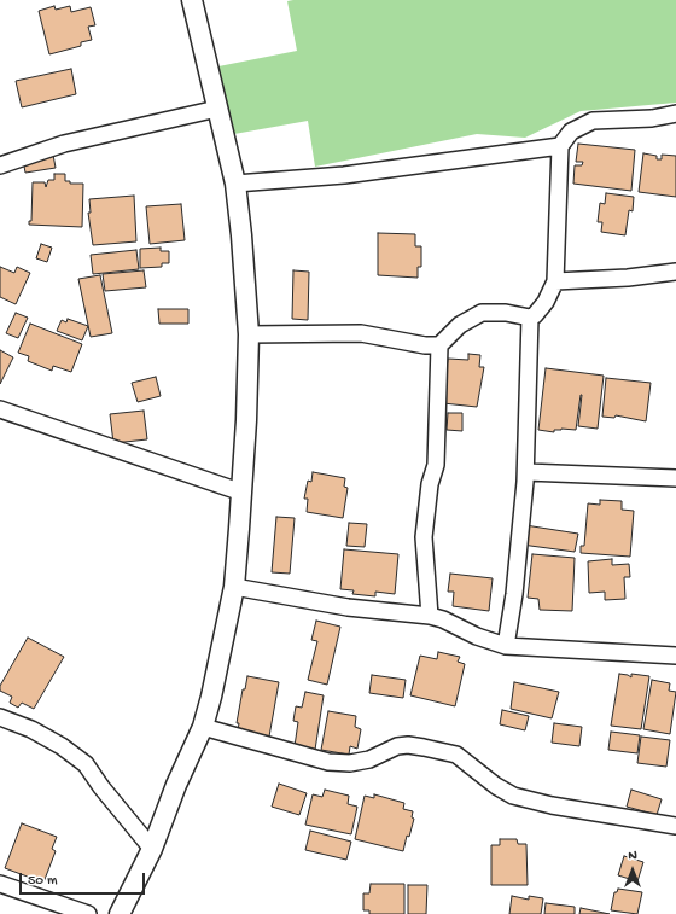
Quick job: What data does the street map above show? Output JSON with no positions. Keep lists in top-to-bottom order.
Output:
{
  "scale_bar": "50 m",
  "north": "top"
}
